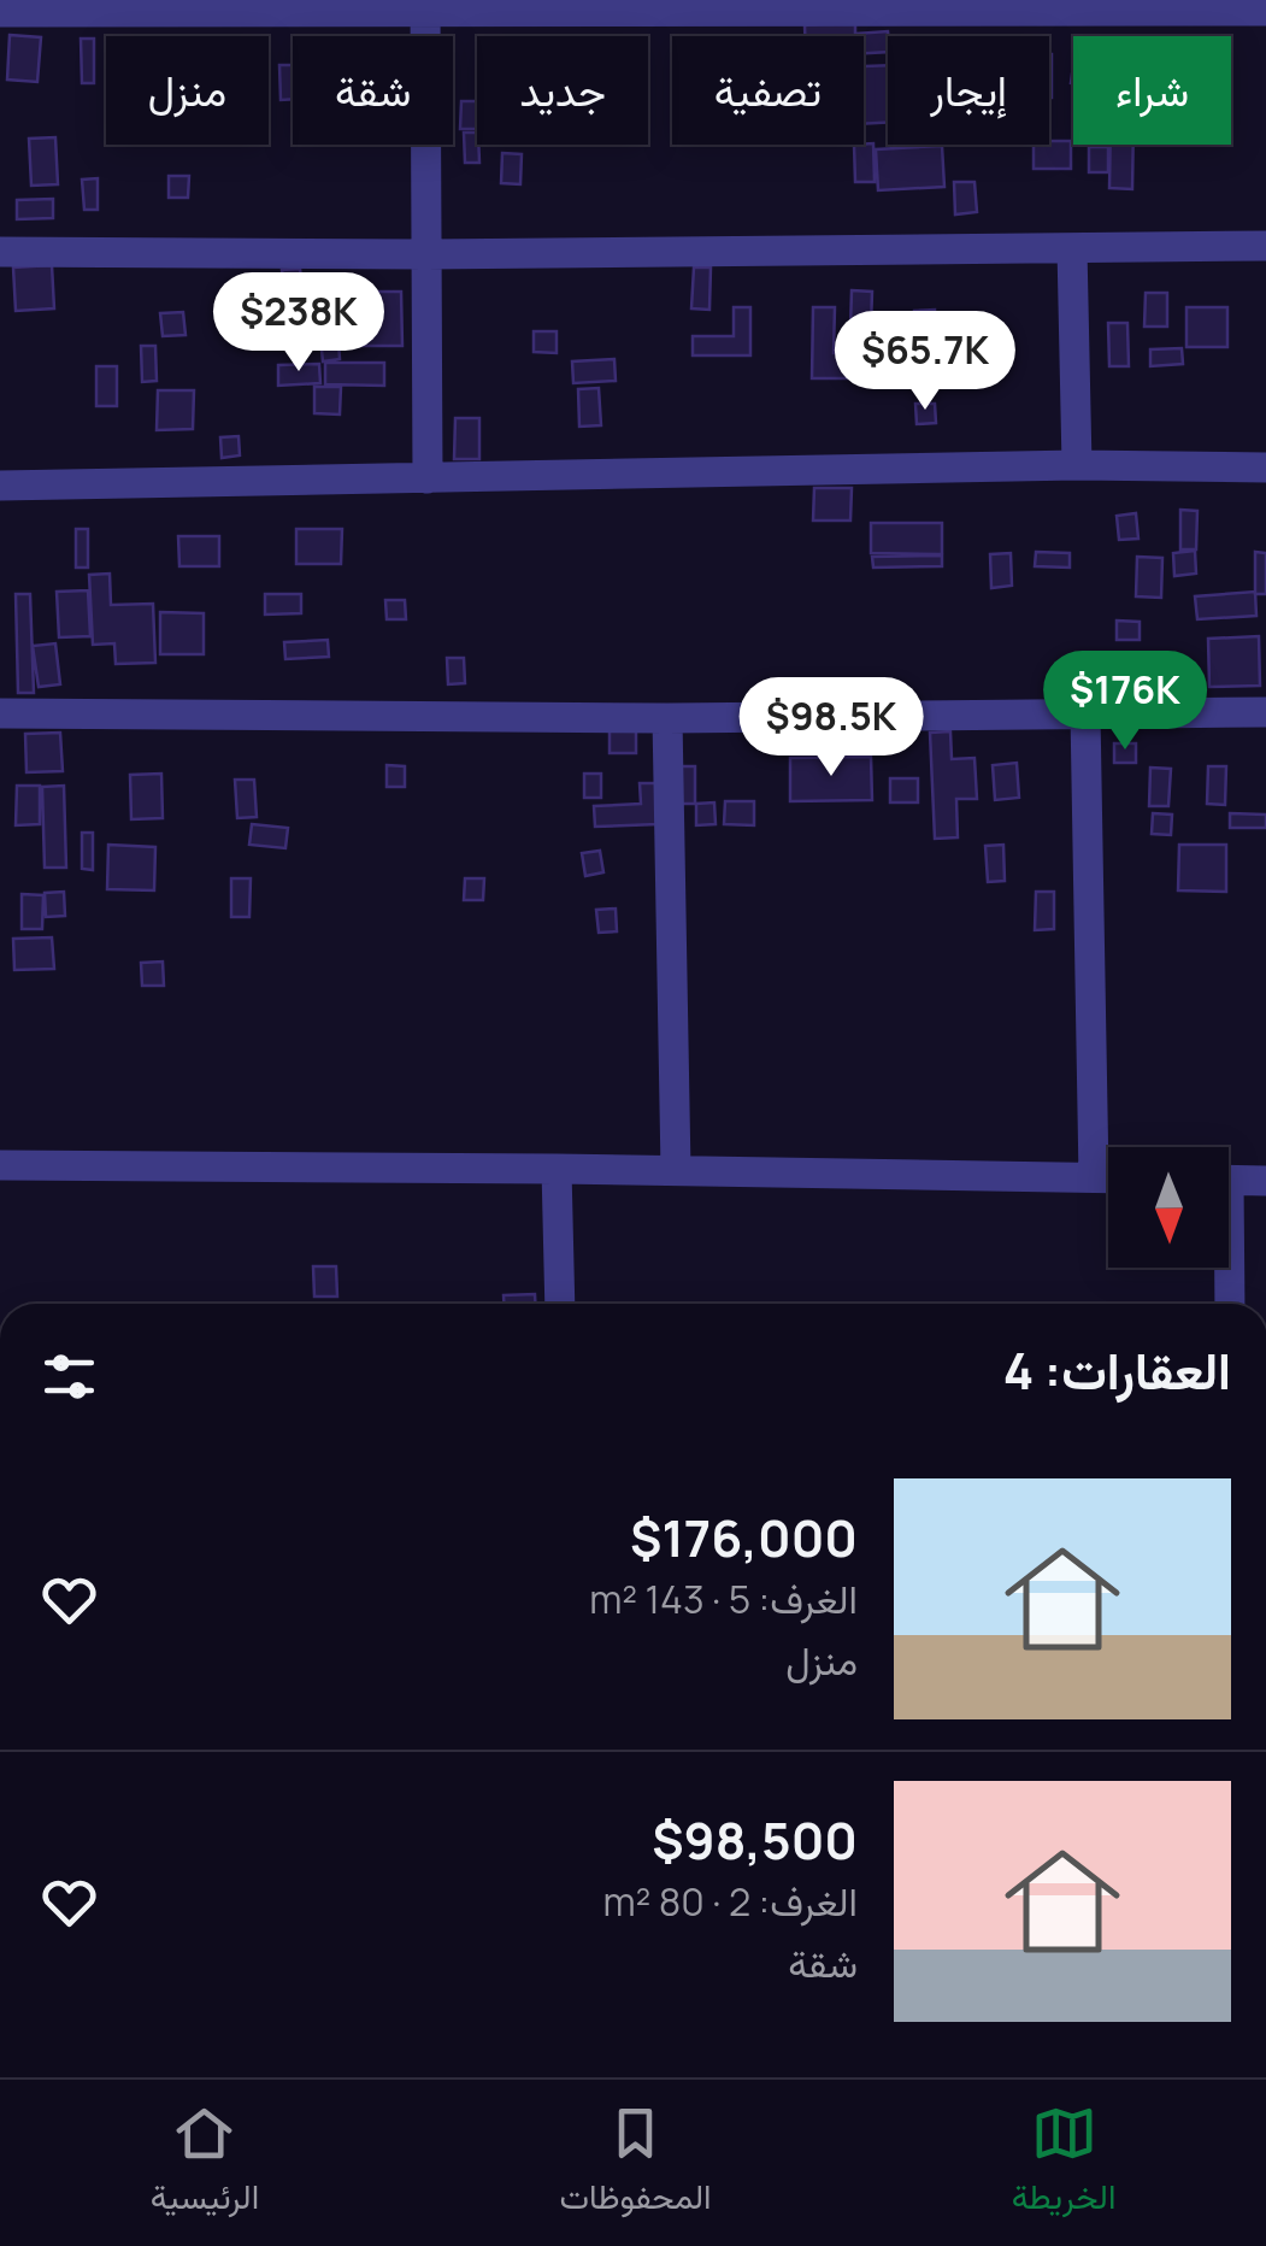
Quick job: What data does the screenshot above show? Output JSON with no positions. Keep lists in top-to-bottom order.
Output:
{
  "north": "bottom",
  "page": {
    "chip": [
      "شراء",
      "إيجار",
      "تصفية",
      "جديد",
      "شقة",
      "منزل"
    ],
    "price": [
      "$238K",
      "$65.7K",
      "$176K",
      "$98.5K"
    ],
    "heading": "العقارات: 4",
    "list": [
      {
        "name": "$176,000",
        "note": "الغرف: 5 · 143 m² · منزل"
      },
      {
        "name": "$98,500",
        "note": "الغرف: 2 · 80 m² · شقة"
      }
    ],
    "tabs": ["الخريطة", "المحفوظات", "الرئيسية"]
  }
}
